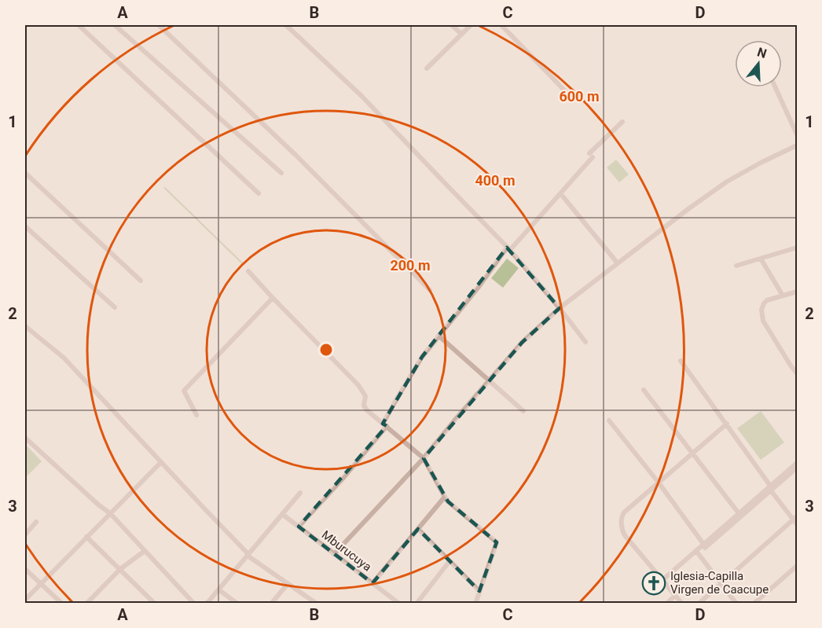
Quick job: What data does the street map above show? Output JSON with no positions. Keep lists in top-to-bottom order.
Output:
{
  "streets": {
    "street": ["Mburucuya"]
  },
  "places": {
    "church": ["Iglesia-Capilla Virgen de Caacupe"]
  },
  "north": "top",
  "grid": {
    "columns": [
      "A",
      "B",
      "C",
      "D"
    ],
    "rows": ["1", "2", "3"]
  },
  "rings": ["600 m", "400 m", "200 m"]
}
